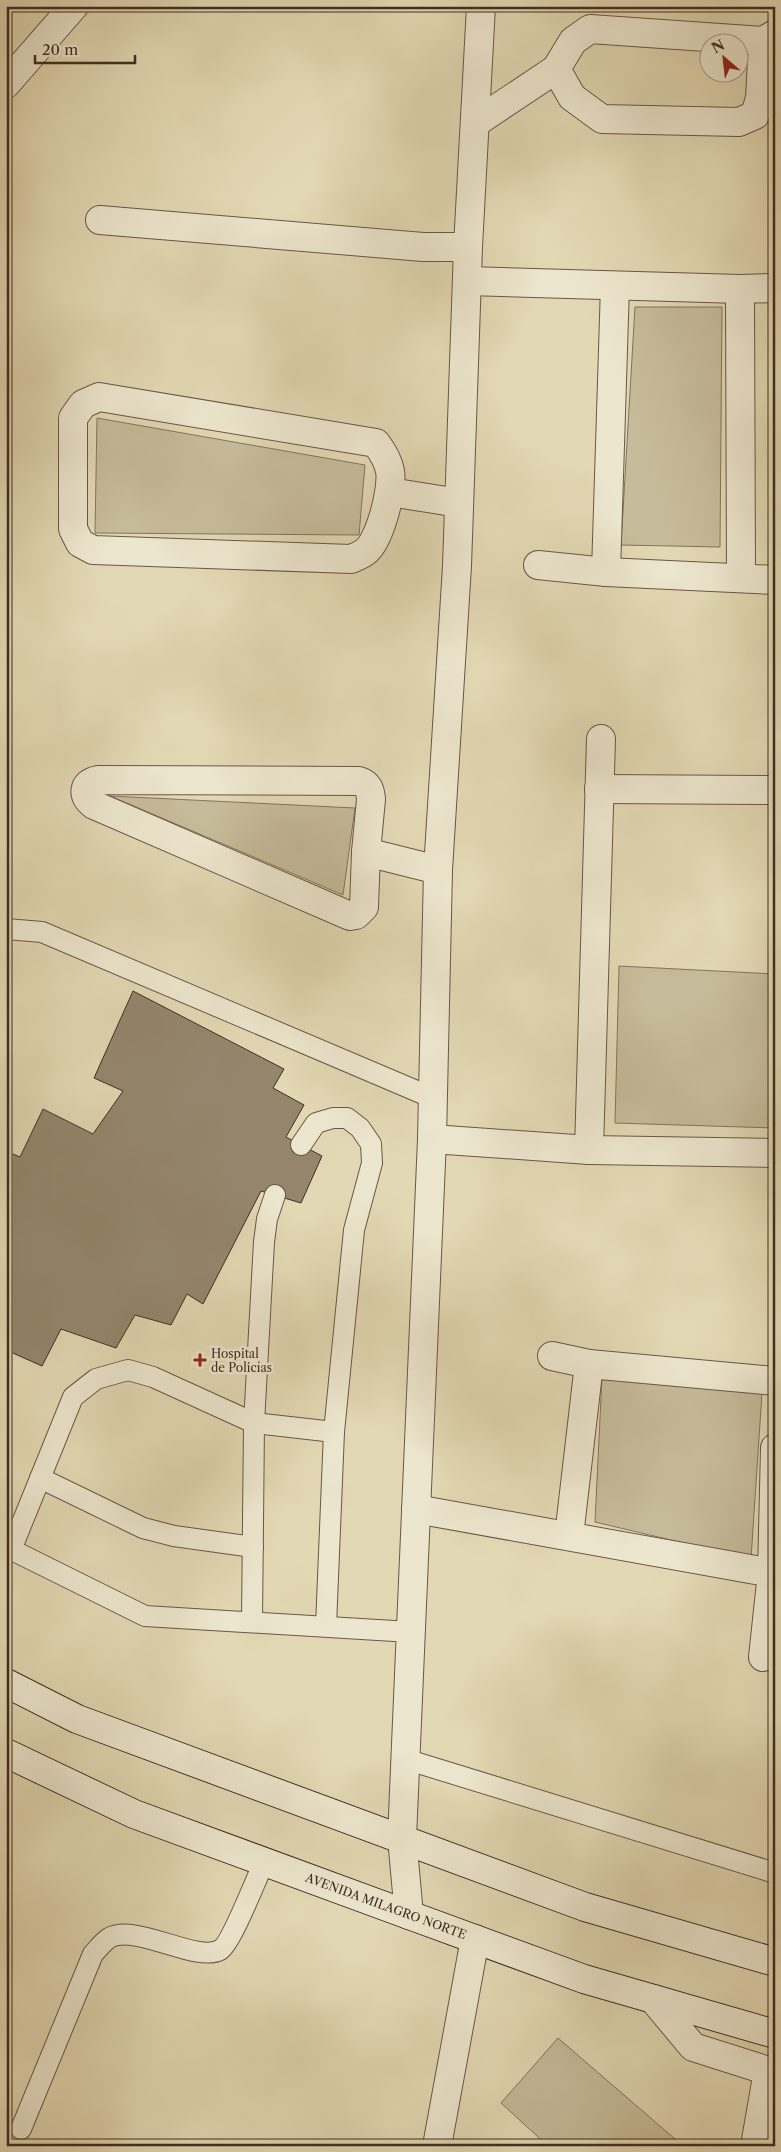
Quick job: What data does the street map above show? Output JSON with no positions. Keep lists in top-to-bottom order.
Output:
{
  "streets": {
    "street": ["AVENIDA MILAGRO NORTE"]
  },
  "places": {
    "health": ["Hospital de Policías"]
  },
  "scale_bar": "20 m",
  "north": "top left"
}
